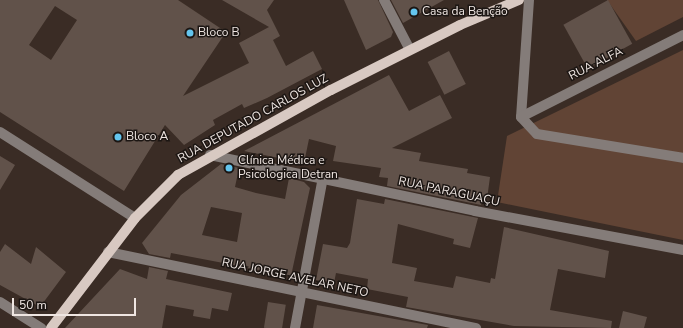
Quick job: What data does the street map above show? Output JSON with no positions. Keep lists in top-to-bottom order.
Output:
{
  "streets": {
    "main road": ["RUA DEPUTADO CARLOS LUZ"],
    "street": ["RUA ALFA", "RUA PARAGUAÇU", "RUA JORGE AVELAR NETO"]
  },
  "crossings": [
    ["RUA DEPUTADO CARLOS LUZ", "RUA PARAGUAÇU"],
    ["RUA DEPUTADO CARLOS LUZ", "RUA JORGE AVELAR NETO"]
  ],
  "places": [
    "Casa da Benção",
    "Bloco B",
    "Bloco A",
    "Clínica Médica e Psicologica Detran"
  ],
  "scale_bar": "50 m"
}
